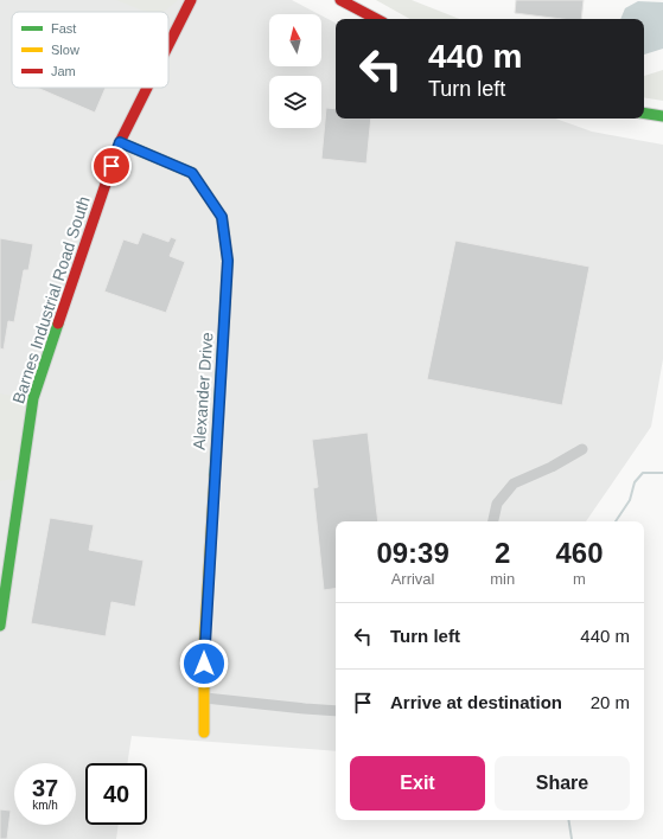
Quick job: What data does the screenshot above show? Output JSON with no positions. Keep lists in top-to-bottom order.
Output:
{
  "streets": {
    "street": ["Barnes Industrial Road South", "Alexander Drive"]
  },
  "crossings": [
    ["Barnes Industrial Road South", "Alexander Drive"]
  ],
  "legend": ["Fast", "Slow", "Jam"],
  "north": "top",
  "page": {
    "turn": ["440 m", "Turn left"],
    "eta": [
      "09:39",
      "Arrival",
      "2",
      "min",
      "460",
      "m"
    ],
    "list": [
      {
        "name": "Turn left",
        "value": "440 m"
      },
      {
        "name": "Arrive at destination",
        "value": "20 m"
      }
    ],
    "buttons": ["Exit", "Share"],
    "speed": "37 km/h",
    "limit": "40"
  }
}
